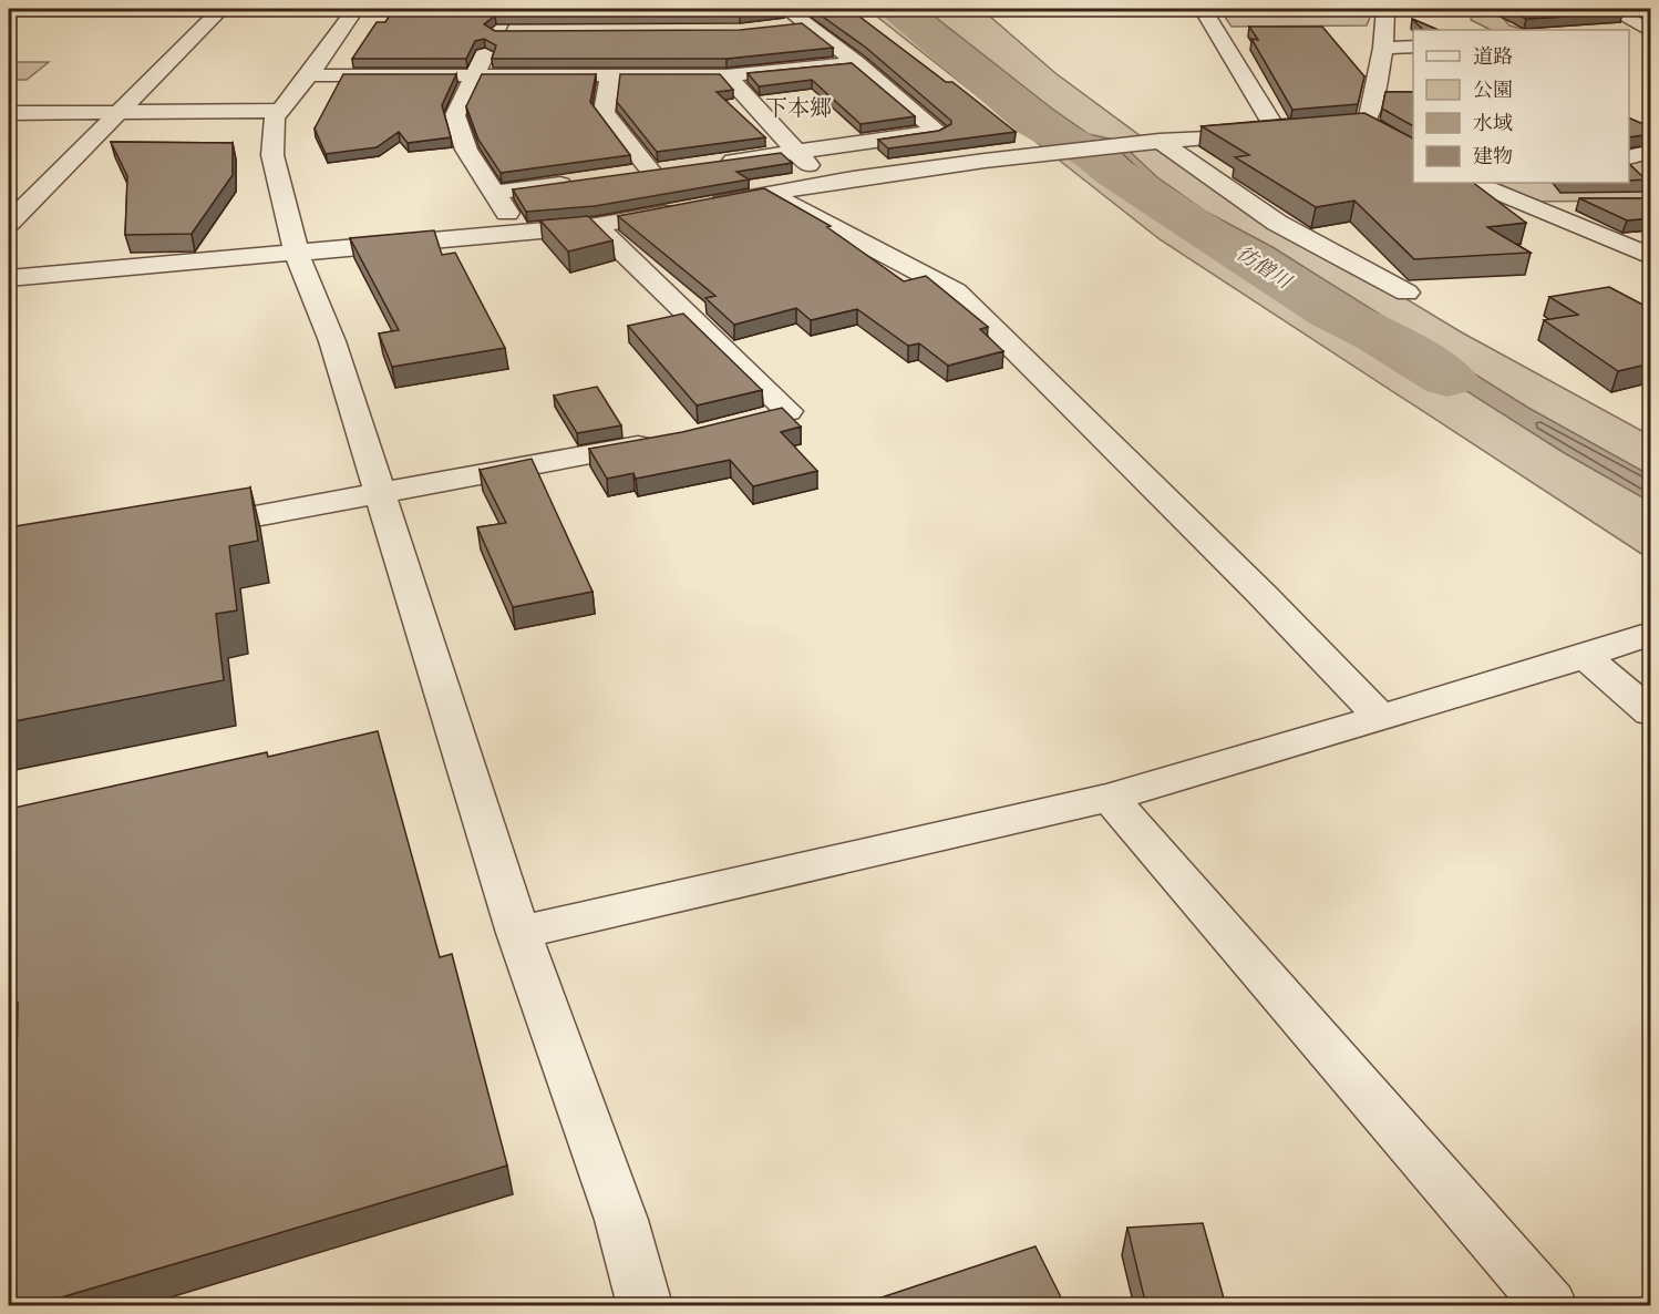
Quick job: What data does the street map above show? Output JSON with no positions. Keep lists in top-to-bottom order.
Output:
{
  "districts": ["下本郷"],
  "water": ["彷僧川"],
  "legend": [
    "道路",
    "公園",
    "水域",
    "建物"
  ]
}
